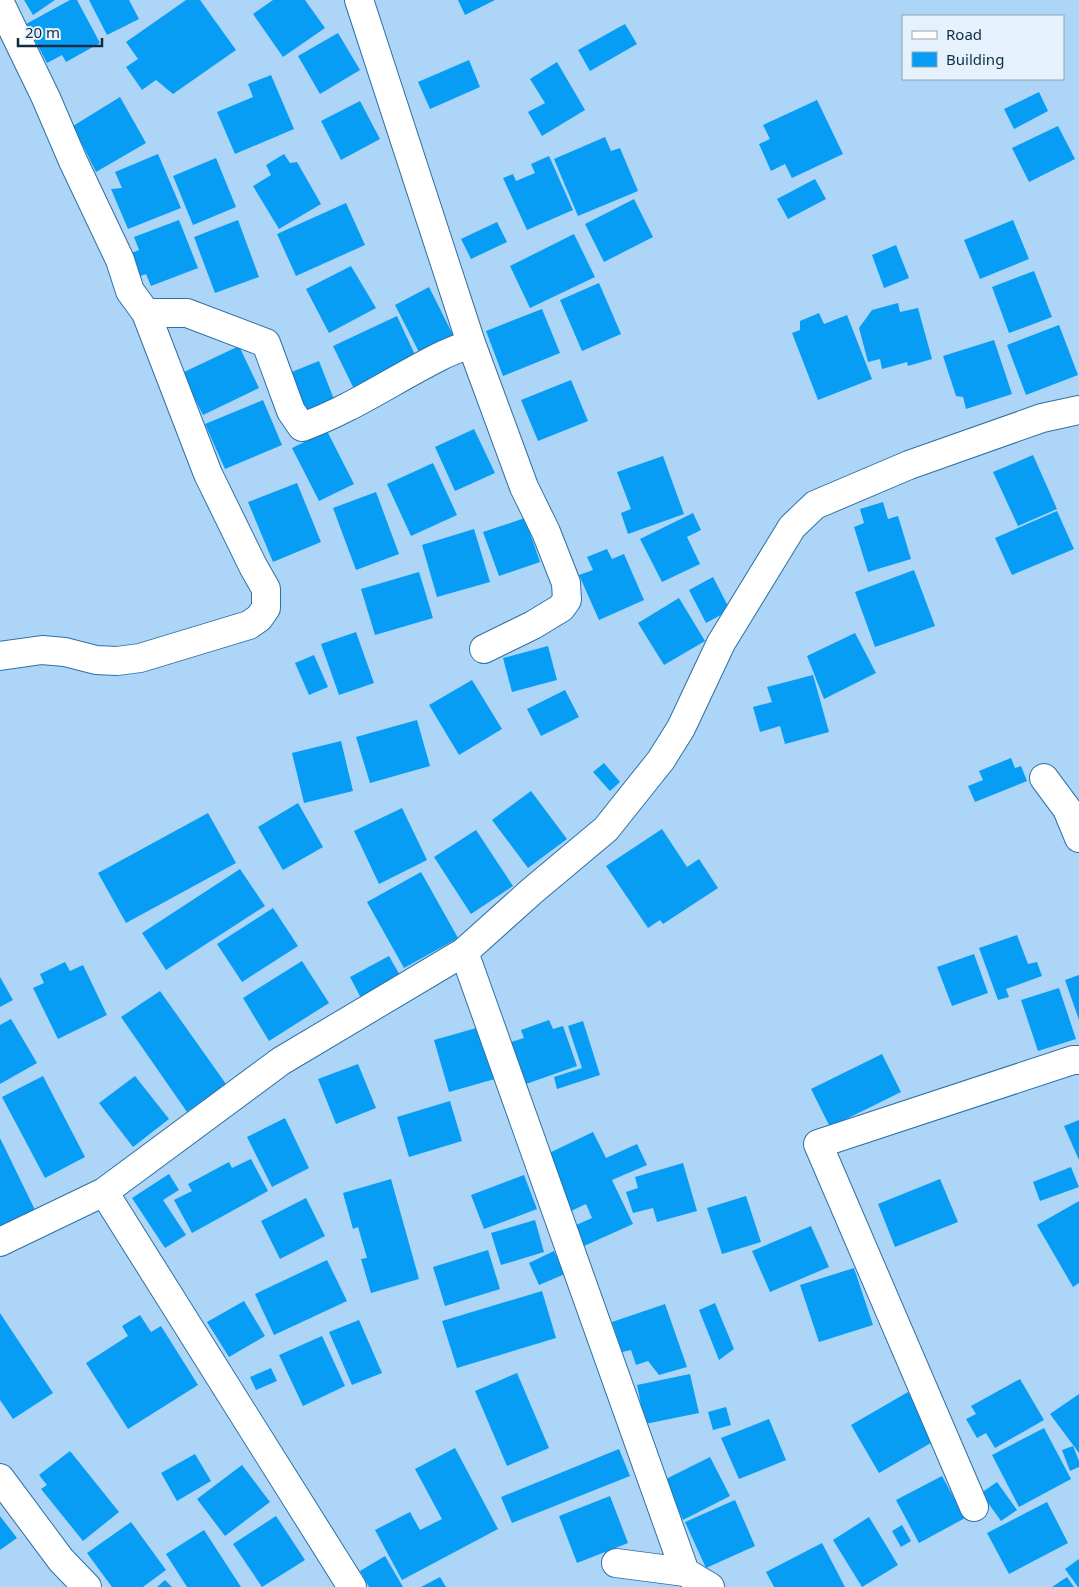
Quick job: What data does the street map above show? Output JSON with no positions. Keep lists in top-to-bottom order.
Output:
{
  "legend": ["Road", "Building"],
  "scale_bar": "20 m"
}
